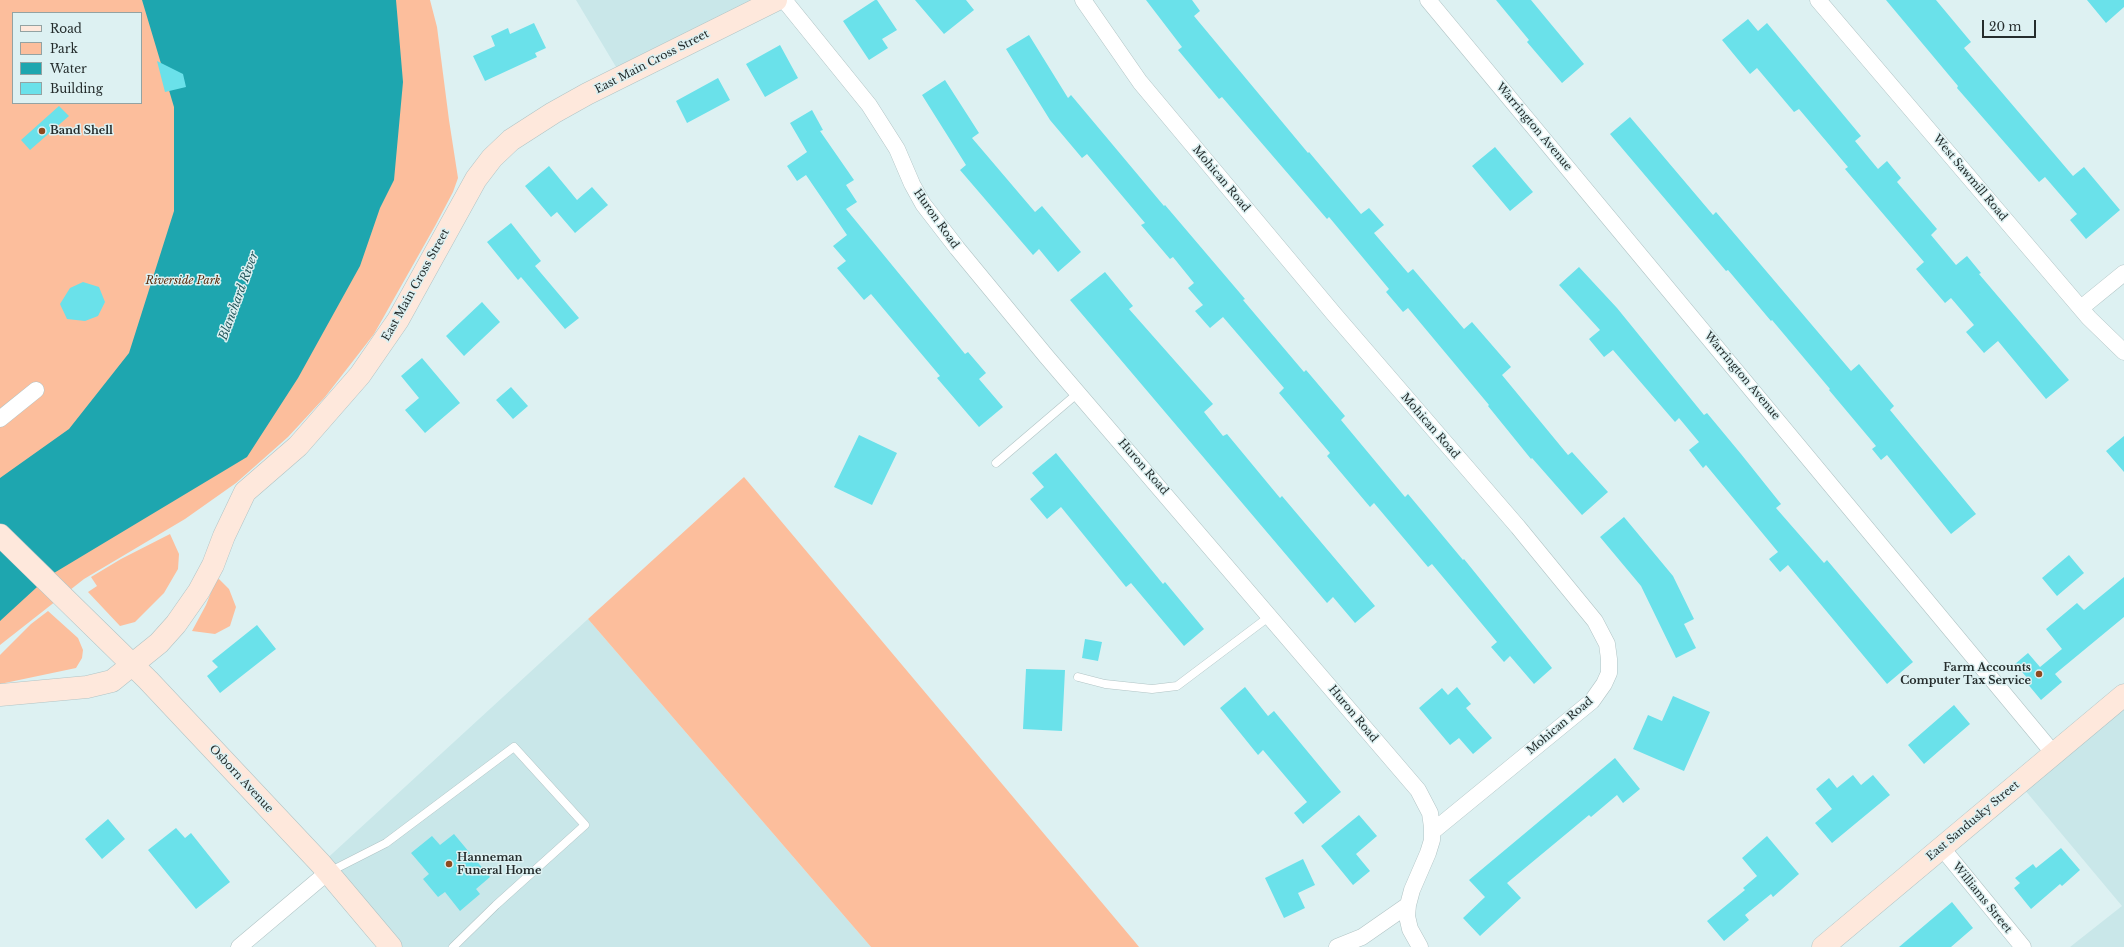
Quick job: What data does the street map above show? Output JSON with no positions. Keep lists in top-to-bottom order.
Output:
{
  "streets": {
    "main road": ["East Main Cross Street", "Osborn Avenue", "East Sandusky Street"],
    "street": [
      "Warrington Avenue",
      "West Sawmill Road",
      "Mohican Road",
      "Huron Road",
      "Williams Street"
    ]
  },
  "crossings": [
    ["East Main Cross Street", "Osborn Avenue"],
    ["Warrington Avenue", "East Sandusky Street"],
    ["Mohican Road", "Huron Road"],
    ["East Sandusky Street", "Williams Street"]
  ],
  "water": ["Blanchard River"],
  "parks": ["Riverside Park"],
  "places": ["Band Shell", "Farm Accounts Computer Tax Service", "Hanneman Funeral Home"],
  "legend": [
    "Road",
    "Park",
    "Water",
    "Building"
  ],
  "scale_bar": "20 m"
}
